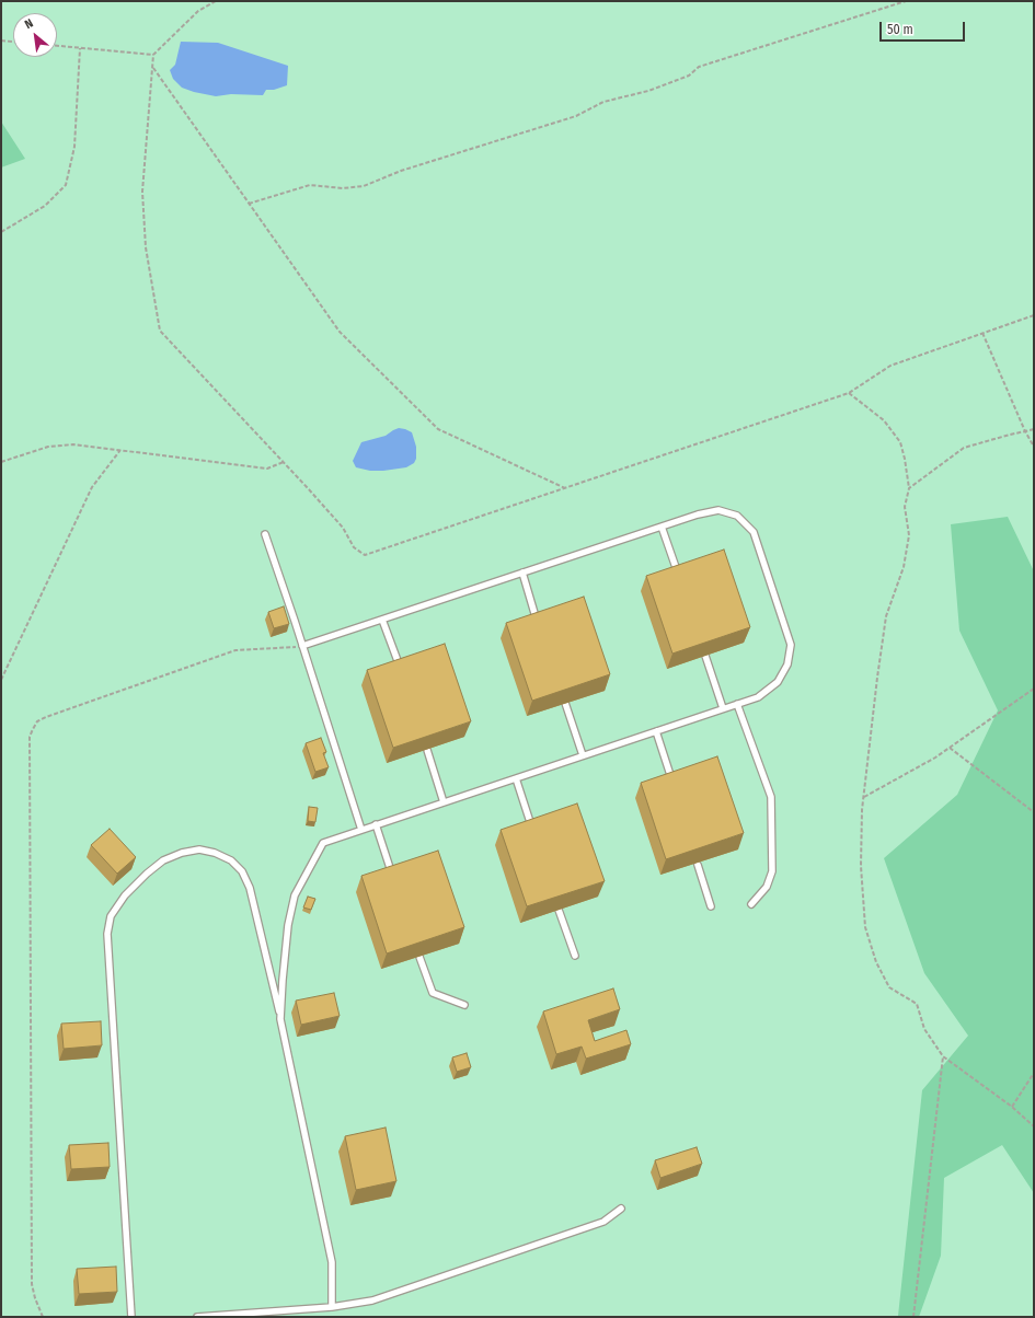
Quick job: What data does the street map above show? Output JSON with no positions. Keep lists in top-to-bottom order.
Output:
{
  "scale_bar": "50 m",
  "north": "top left"
}
